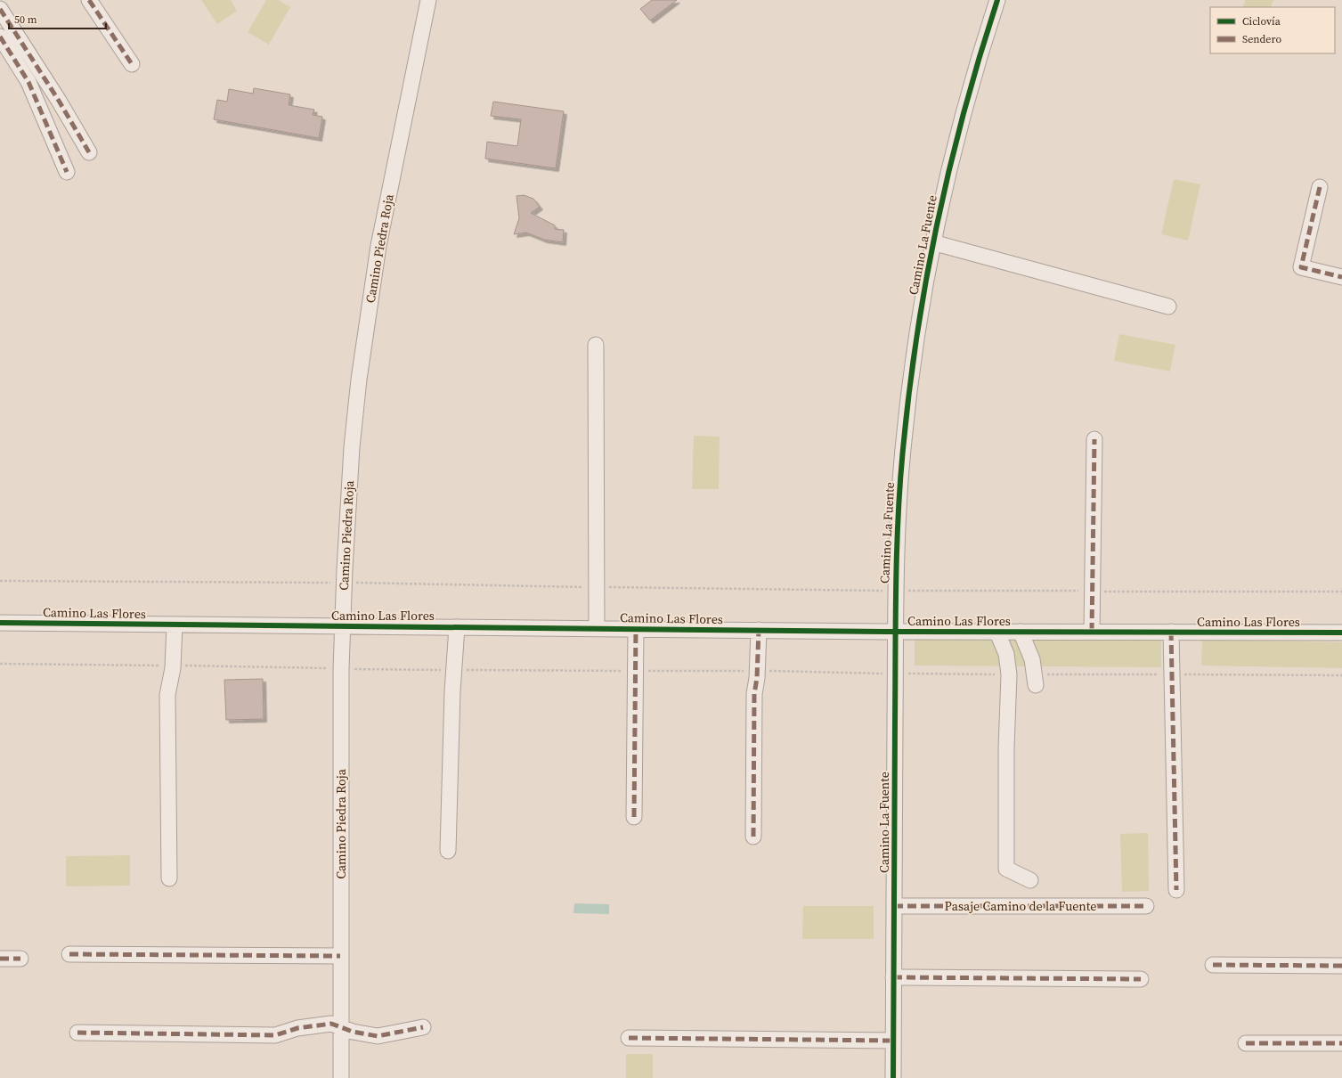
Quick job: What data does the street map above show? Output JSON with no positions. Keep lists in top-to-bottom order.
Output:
{
  "streets": {
    "street": [
      "Camino La Fuente",
      "Camino Piedra Roja",
      "Camino Las Flores",
      "Pasaje Camino de la Fuente"
    ]
  },
  "crossings": [
    ["Camino La Fuente", "Camino Las Flores"],
    ["Camino La Fuente", "Pasaje Camino de la Fuente"],
    ["Camino Piedra Roja", "Camino Las Flores"]
  ],
  "legend": ["Ciclovía", "Sendero"],
  "scale_bar": "50 m"
}
